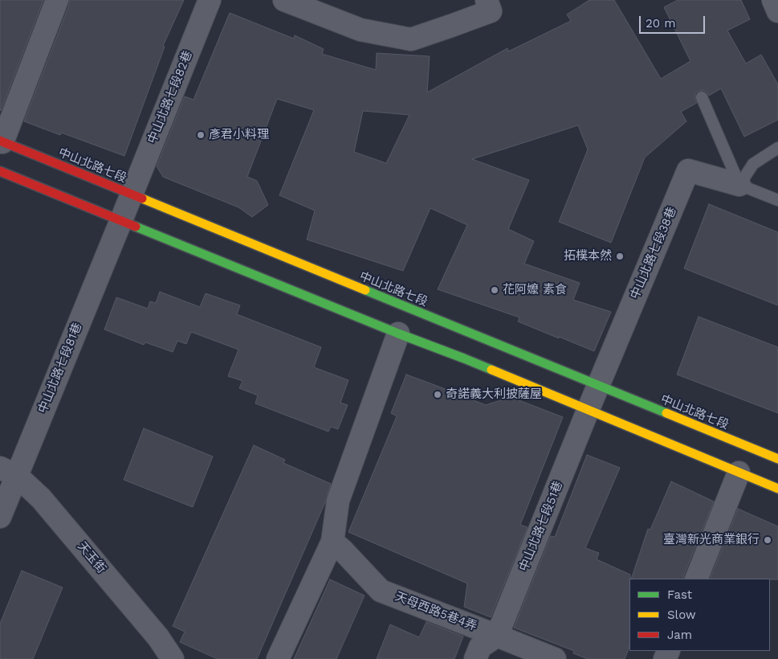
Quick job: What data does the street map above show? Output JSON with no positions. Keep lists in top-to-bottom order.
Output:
{
  "streets": {
    "main road": ["中山北路七段"],
    "street": [
      "中山北路七段82巷",
      "中山北路七段38巷",
      "中山北路七段81巷",
      "中山北路七段51巷",
      "天玉街",
      "天母西路5巷4弄"
    ]
  },
  "crossings": [
    ["中山北路七段82巷", "中山北路七段"],
    ["中山北路七段82巷", "中山北路七段81巷"],
    ["中山北路七段", "中山北路七段38巷"],
    ["中山北路七段", "中山北路七段51巷"],
    ["中山北路七段38巷", "中山北路七段51巷"],
    ["中山北路七段81巷", "天玉街"],
    ["中山北路七段51巷", "天母西路5巷4弄"]
  ],
  "places": [
    "彥君小料理",
    "拓樸本然",
    "花阿嬤 素食",
    "奇諾義大利披薩屋",
    "臺灣新光商業銀行"
  ],
  "legend": ["Fast", "Slow", "Jam"],
  "scale_bar": "20 m"
}
